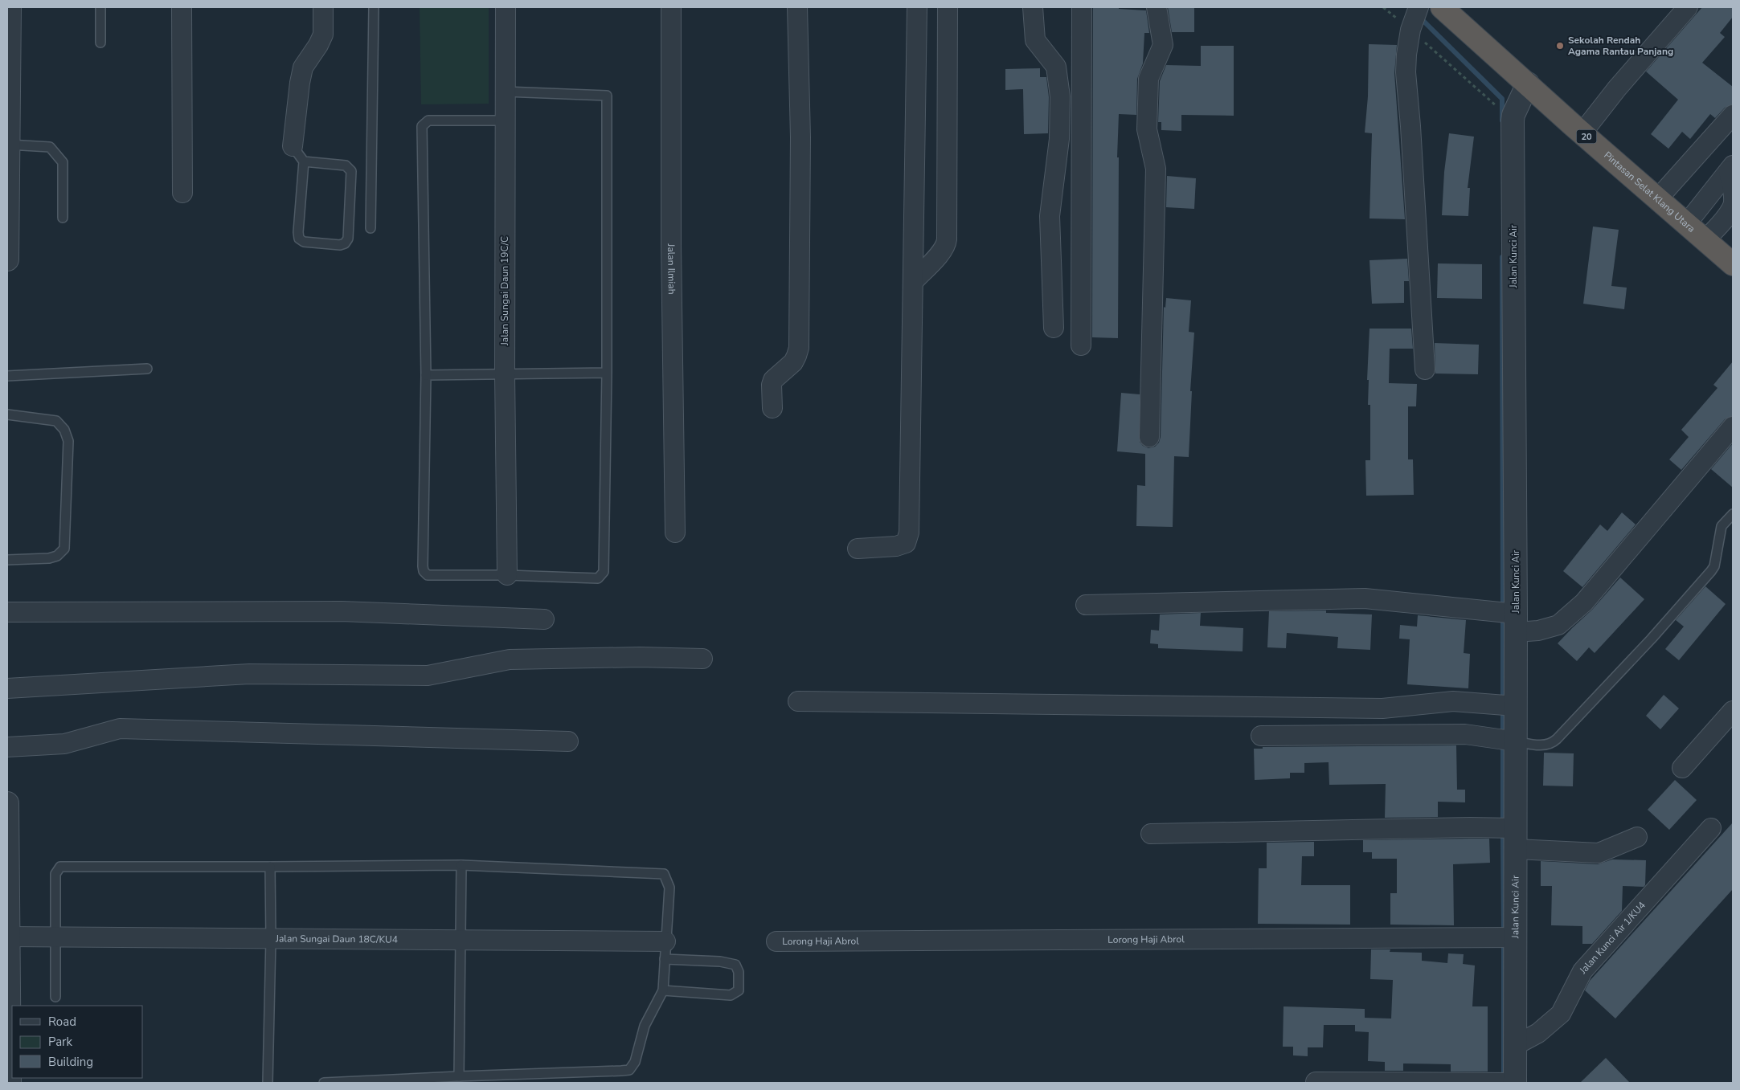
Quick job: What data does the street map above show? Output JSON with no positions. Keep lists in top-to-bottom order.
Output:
{
  "streets": {
    "highway": ["20", "Pintasan Selat Klang Utara"],
    "street": [
      "Jalan Kunci Air",
      "Jalan Ilmiah",
      "Jalan Sungai Daun 19C/C",
      "Jalan Kunci Air 1/KU4",
      "Jalan Sungai Daun 18C/KU4",
      "Lorong Haji Abrol"
    ]
  },
  "crossings": [
    ["Pintasan Selat Klang Utara", "Jalan Kunci Air"],
    ["Jalan Kunci Air", "Jalan Kunci Air 1/KU4"],
    ["Jalan Kunci Air", "Lorong Haji Abrol"]
  ],
  "places": ["Sekolah Rendah Agama Rantau Panjang"],
  "legend": ["Road", "Park", "Building"]
}
